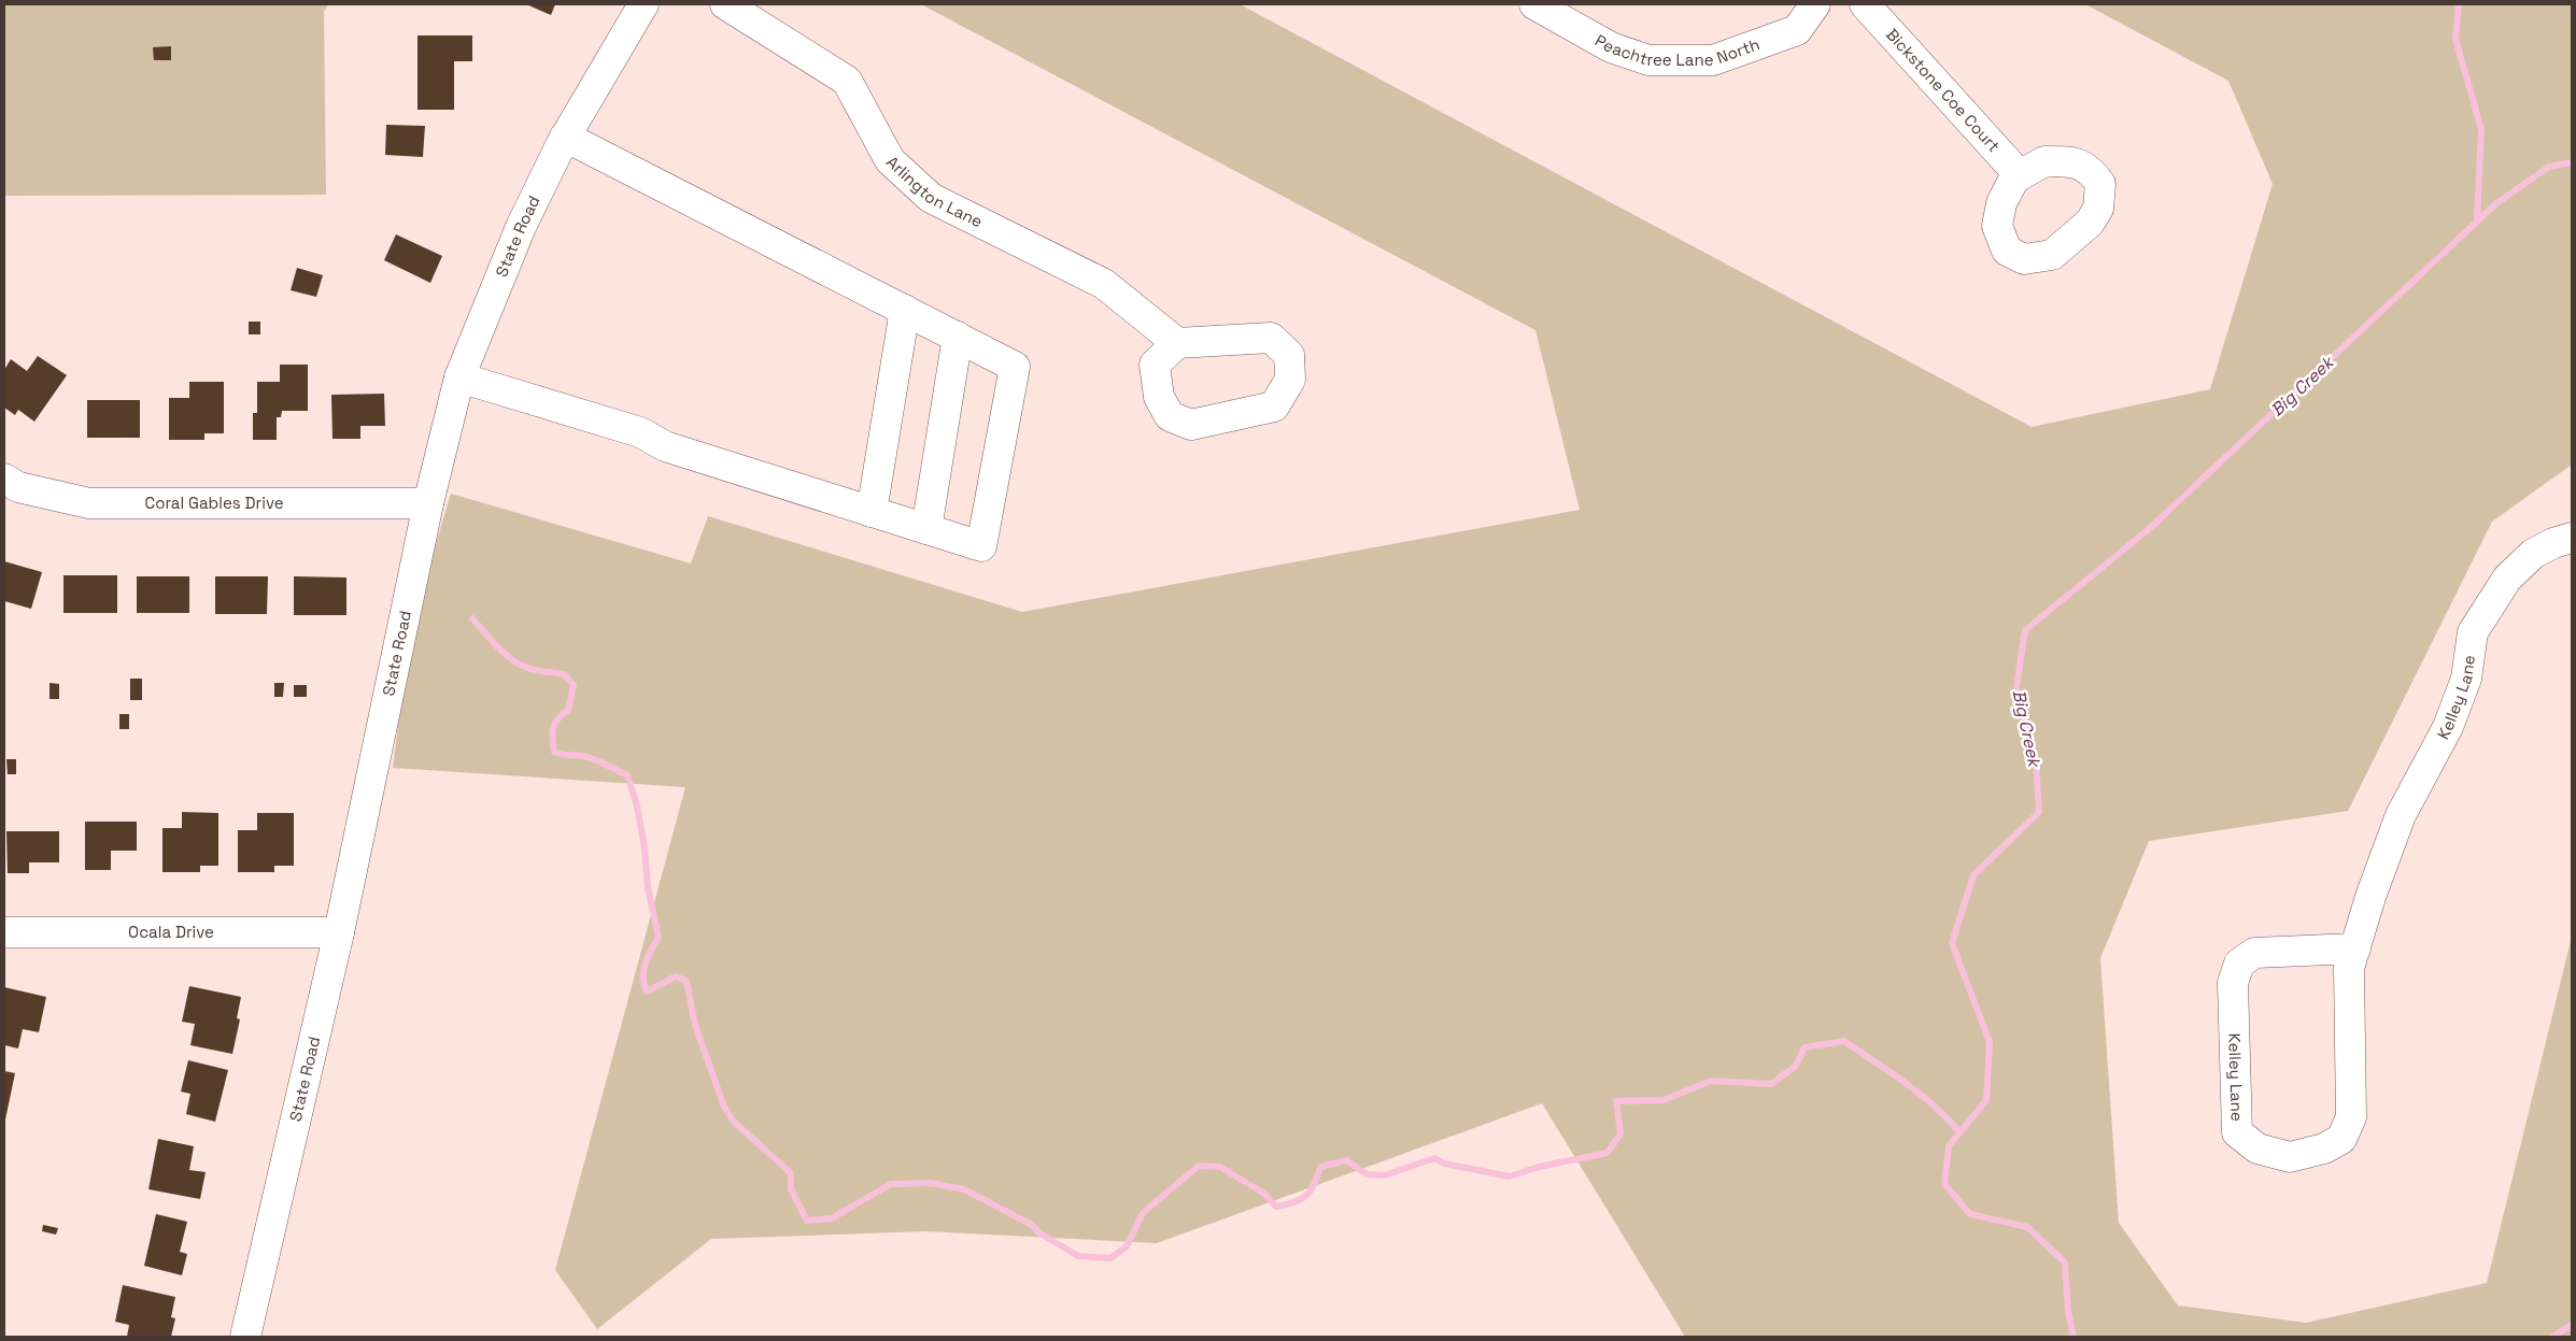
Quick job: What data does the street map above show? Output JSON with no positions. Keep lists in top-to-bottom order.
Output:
{
  "streets": {
    "street": [
      "Peachtree Lane North",
      "Bickstone Coe Court",
      "Arlington Lane",
      "State Road",
      "Coral Gables Drive",
      "Kelley Lane",
      "Ocala Drive"
    ]
  },
  "crossings": [
    ["State Road", "Coral Gables Drive"],
    ["State Road", "Ocala Drive"]
  ],
  "water": ["Big Creek"]
}
